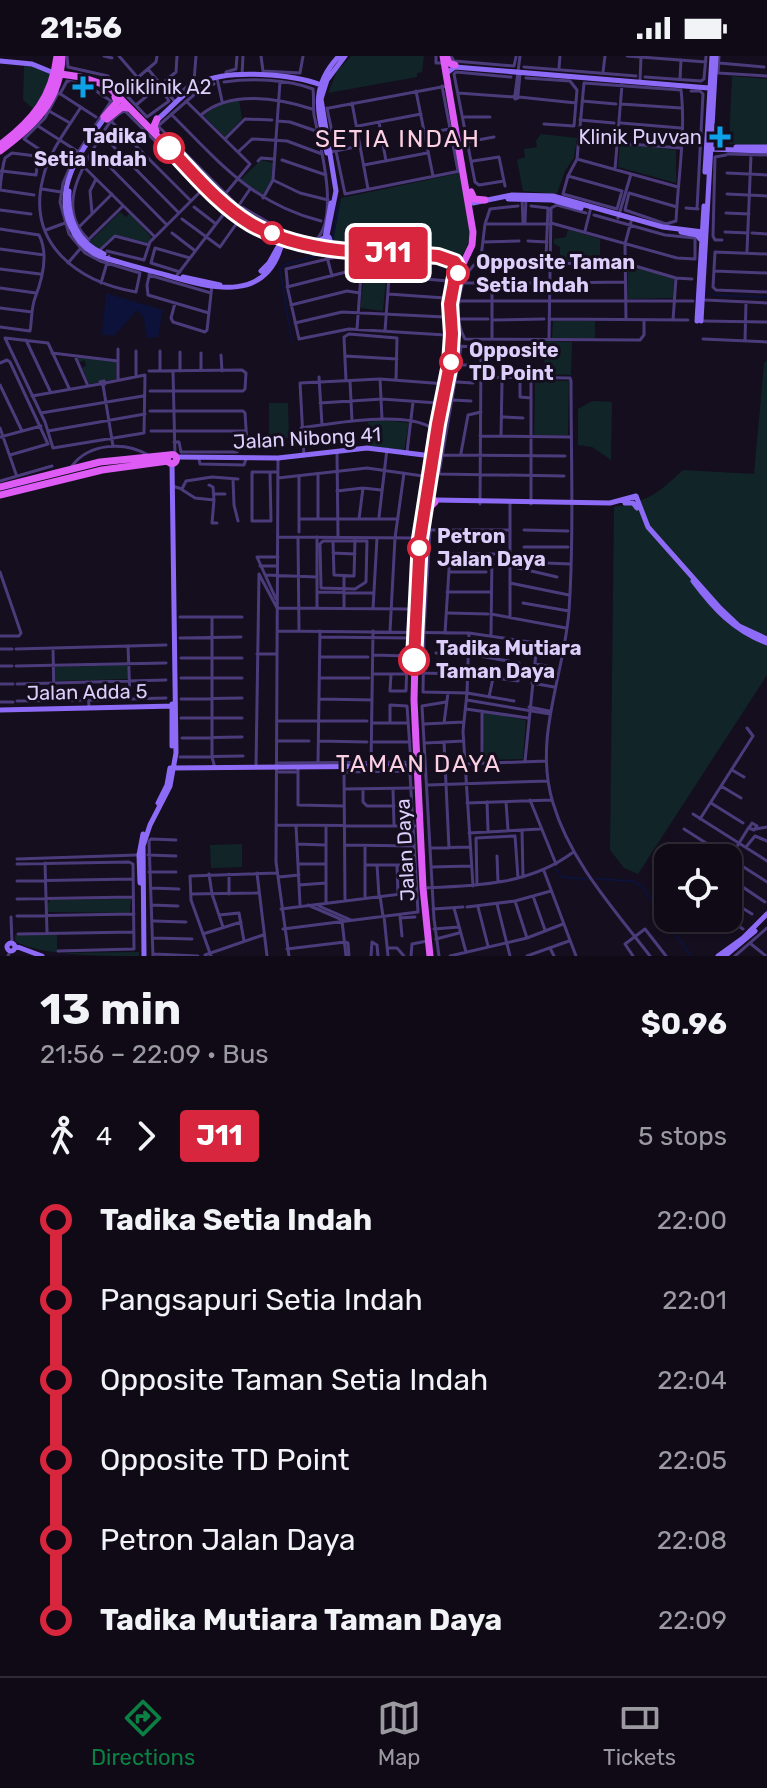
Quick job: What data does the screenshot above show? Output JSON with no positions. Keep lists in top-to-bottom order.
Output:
{
  "streets": {
    "main road": ["Jalan Daya"],
    "street": ["Jalan Nibong 41", "Jalan Adda 5"]
  },
  "crossings": [
    ["Jalan Nibong 41", "Jalan Daya"]
  ],
  "districts": ["SETIA INDAH", "TAMAN DAYA"],
  "places": {
    "health": ["Poliklinik A2", "Klinik Puvvan"],
    "other": [
      "Tadika Setia Indah",
      "Opposite Taman Setia Indah",
      "Opposite TD Point",
      "Petron Jalan Daya",
      "Tadika Mutiara Taman Daya"
    ]
  },
  "lines": ["bus line J11"],
  "page": {
    "status": "21:56",
    "on_map": "J11",
    "heading": ["13 min", "21:56 – 22:09 · Bus", "$0.96"],
    "legs": ["4", "J11", "5 stops"],
    "list": [
      {
        "name": "Tadika Setia Indah",
        "value": "22:00"
      },
      {
        "name": "Pangsapuri Setia Indah",
        "value": "22:01"
      },
      {
        "name": "Opposite Taman Setia Indah",
        "value": "22:04"
      },
      {
        "name": "Opposite TD Point",
        "value": "22:05"
      },
      {
        "name": "Petron Jalan Daya",
        "value": "22:08"
      },
      {
        "name": "Tadika Mutiara Taman Daya",
        "value": "22:09"
      }
    ],
    "tabs": ["Directions", "Map", "Tickets"]
  }
}
